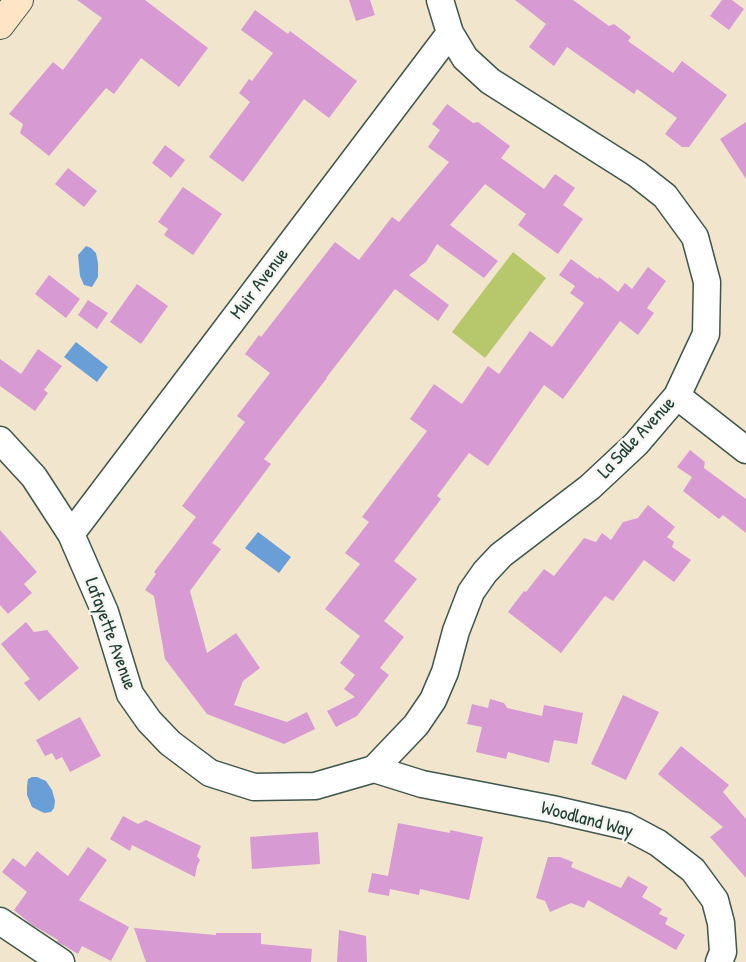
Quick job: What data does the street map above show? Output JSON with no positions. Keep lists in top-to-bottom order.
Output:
{
  "streets": {
    "street": [
      "Muir Avenue",
      "La Salle Avenue",
      "Lafayette Avenue",
      "Woodland Way"
    ]
  },
  "crossings": [
    ["Muir Avenue", "La Salle Avenue"],
    ["Muir Avenue", "Lafayette Avenue"],
    ["La Salle Avenue", "Lafayette Avenue"],
    ["La Salle Avenue", "Woodland Way"],
    ["Lafayette Avenue", "Woodland Way"]
  ]
}
